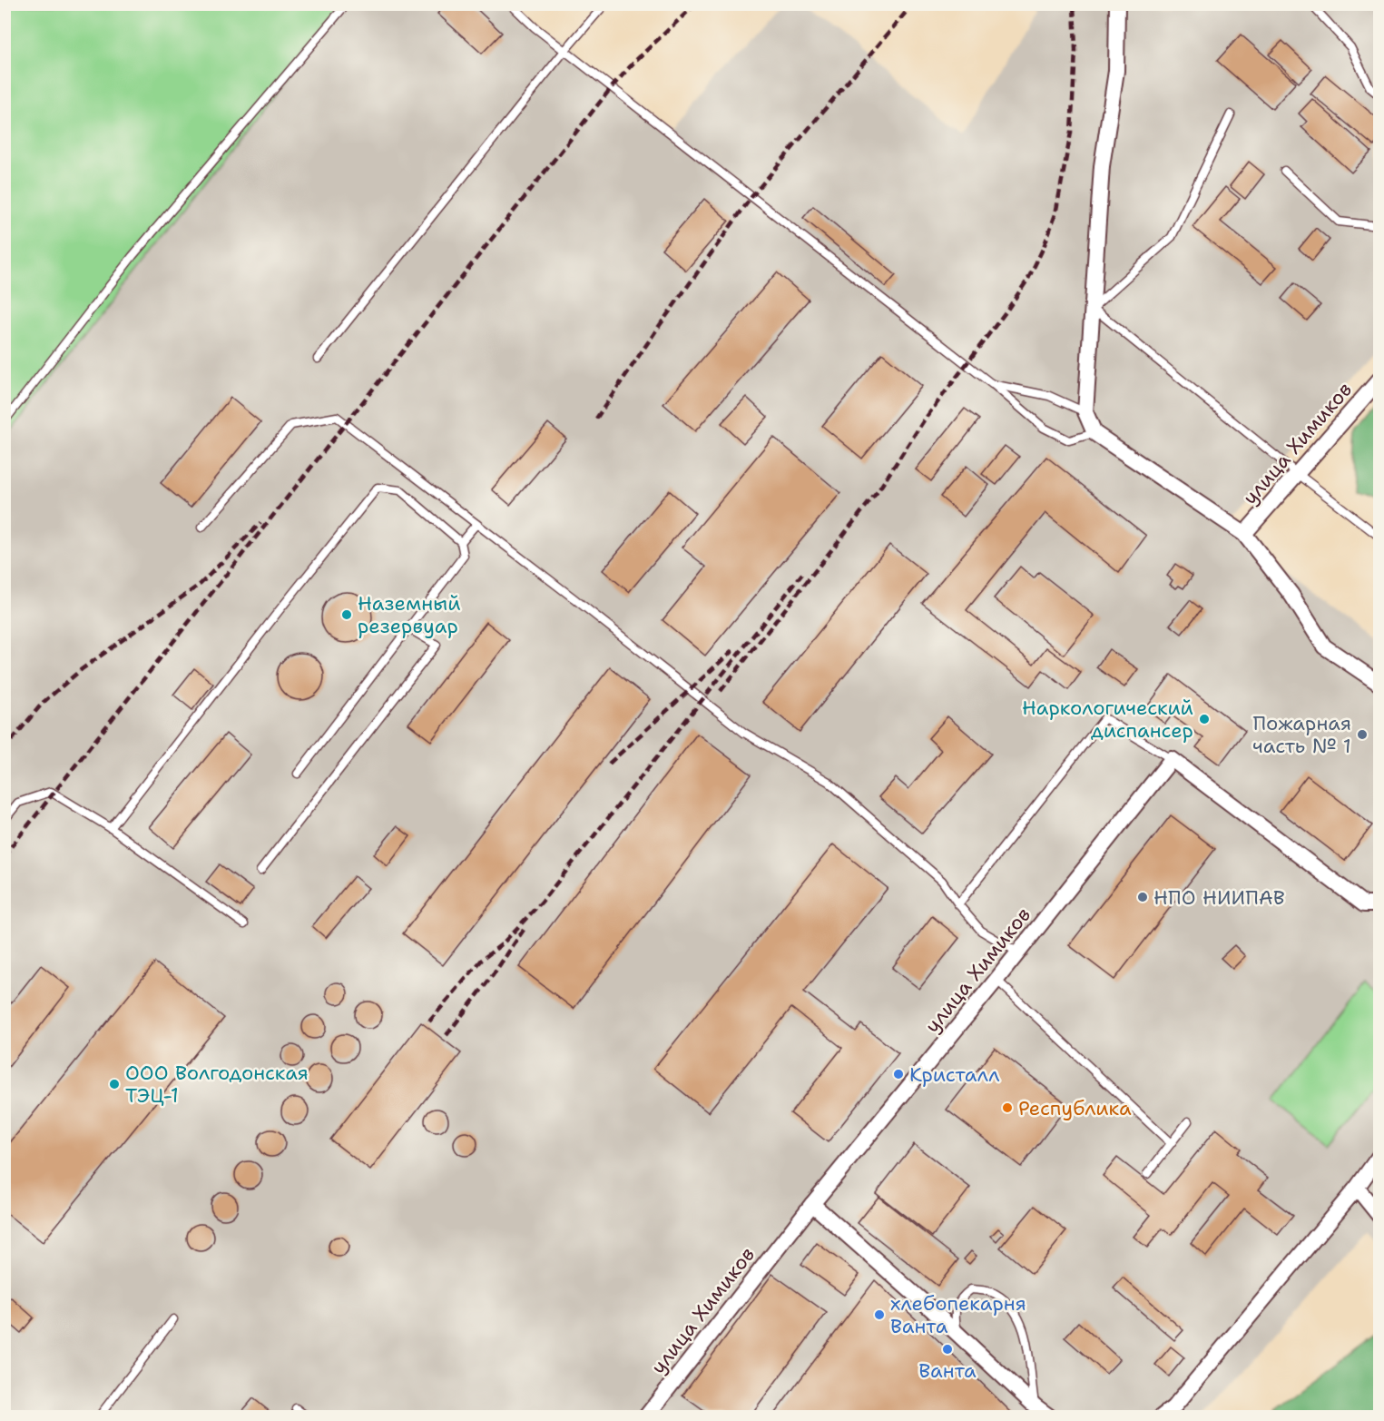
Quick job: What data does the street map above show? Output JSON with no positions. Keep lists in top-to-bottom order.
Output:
{
  "streets": {
    "street": ["улица Химиков"]
  },
  "places": [
    "Наземный резервуар",
    "Наркологический диспансер",
    "Пожарная часть № 1",
    "НПО НИИПАВ",
    "Кристалл",
    "ООО Волгодонская ТЭЦ-1",
    "Республика",
    "хлебопекарня Ванта",
    "Ванта"
  ]
}
